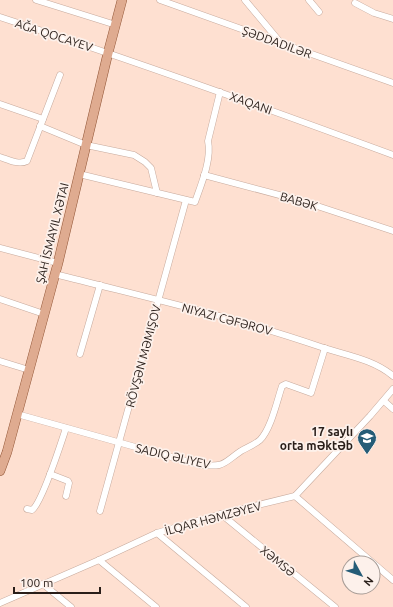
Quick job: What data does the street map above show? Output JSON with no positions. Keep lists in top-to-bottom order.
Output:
{
  "streets": {
    "street": [
      "AĞA QOCAYEV",
      "ŞƏDDADILƏR",
      "XAQANI",
      "BABƏK",
      "NIYAZI CƏFƏROV",
      "RÖVŞƏN MƏMIŞOV",
      "İLQAR HƏMZƏYEV",
      "XƏMSƏ"
    ]
  },
  "crossings": [
    ["AĞA QOCAYEV", "XAQANI"],
    ["NIYAZI CƏFƏROV", "RÖVŞƏN MƏMIŞOV"],
    ["İLQAR HƏMZƏYEV", "XƏMSƏ"]
  ],
  "places": {
    "school or university": ["17 saylı orta məktəb"]
  },
  "scale_bar": "100 m",
  "north": "bottom right"
}
